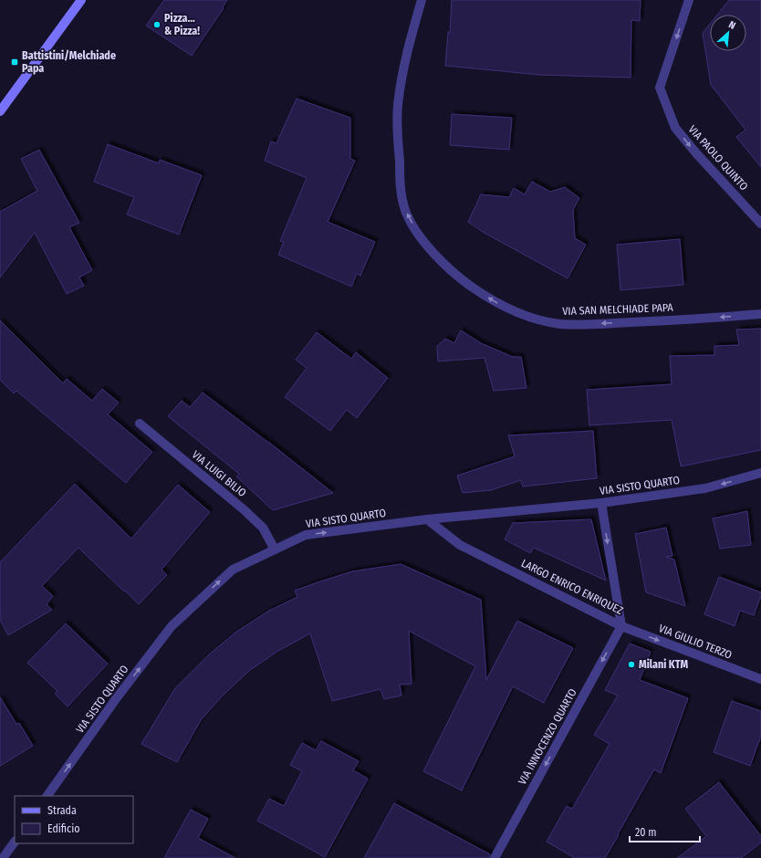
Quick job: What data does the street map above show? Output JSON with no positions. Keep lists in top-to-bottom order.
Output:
{
  "streets": {
    "street": [
      "VIA PAOLO QUINTO",
      "VIA SAN MELCHIADE PAPA",
      "VIA LUIGI BILIO",
      "VIA SISTO QUARTO",
      "LARGO ENRICO ENRIQUEZ",
      "VIA GIULIO TERZO",
      "VIA INNOCENZO QUARTO"
    ]
  },
  "crossings": [
    ["VIA LUIGI BILIO", "VIA SISTO QUARTO"],
    ["VIA SISTO QUARTO", "LARGO ENRICO ENRIQUEZ"],
    ["LARGO ENRICO ENRIQUEZ", "VIA GIULIO TERZO"],
    ["LARGO ENRICO ENRIQUEZ", "VIA INNOCENZO QUARTO"],
    ["VIA GIULIO TERZO", "VIA INNOCENZO QUARTO"]
  ],
  "one_way": [
    "VIA PAOLO QUINTO",
    "LARGO ENRICO ENRIQUEZ",
    "VIA GIULIO TERZO",
    "VIA INNOCENZO QUARTO"
  ],
  "places": {
    "other": ["Pizza... & Pizza!", "Milani KTM"],
    "transit": ["Battistini/Melchiade Papa"]
  },
  "legend": ["Strada", "Edificio"],
  "scale_bar": "20 m",
  "north": "top right"
}
